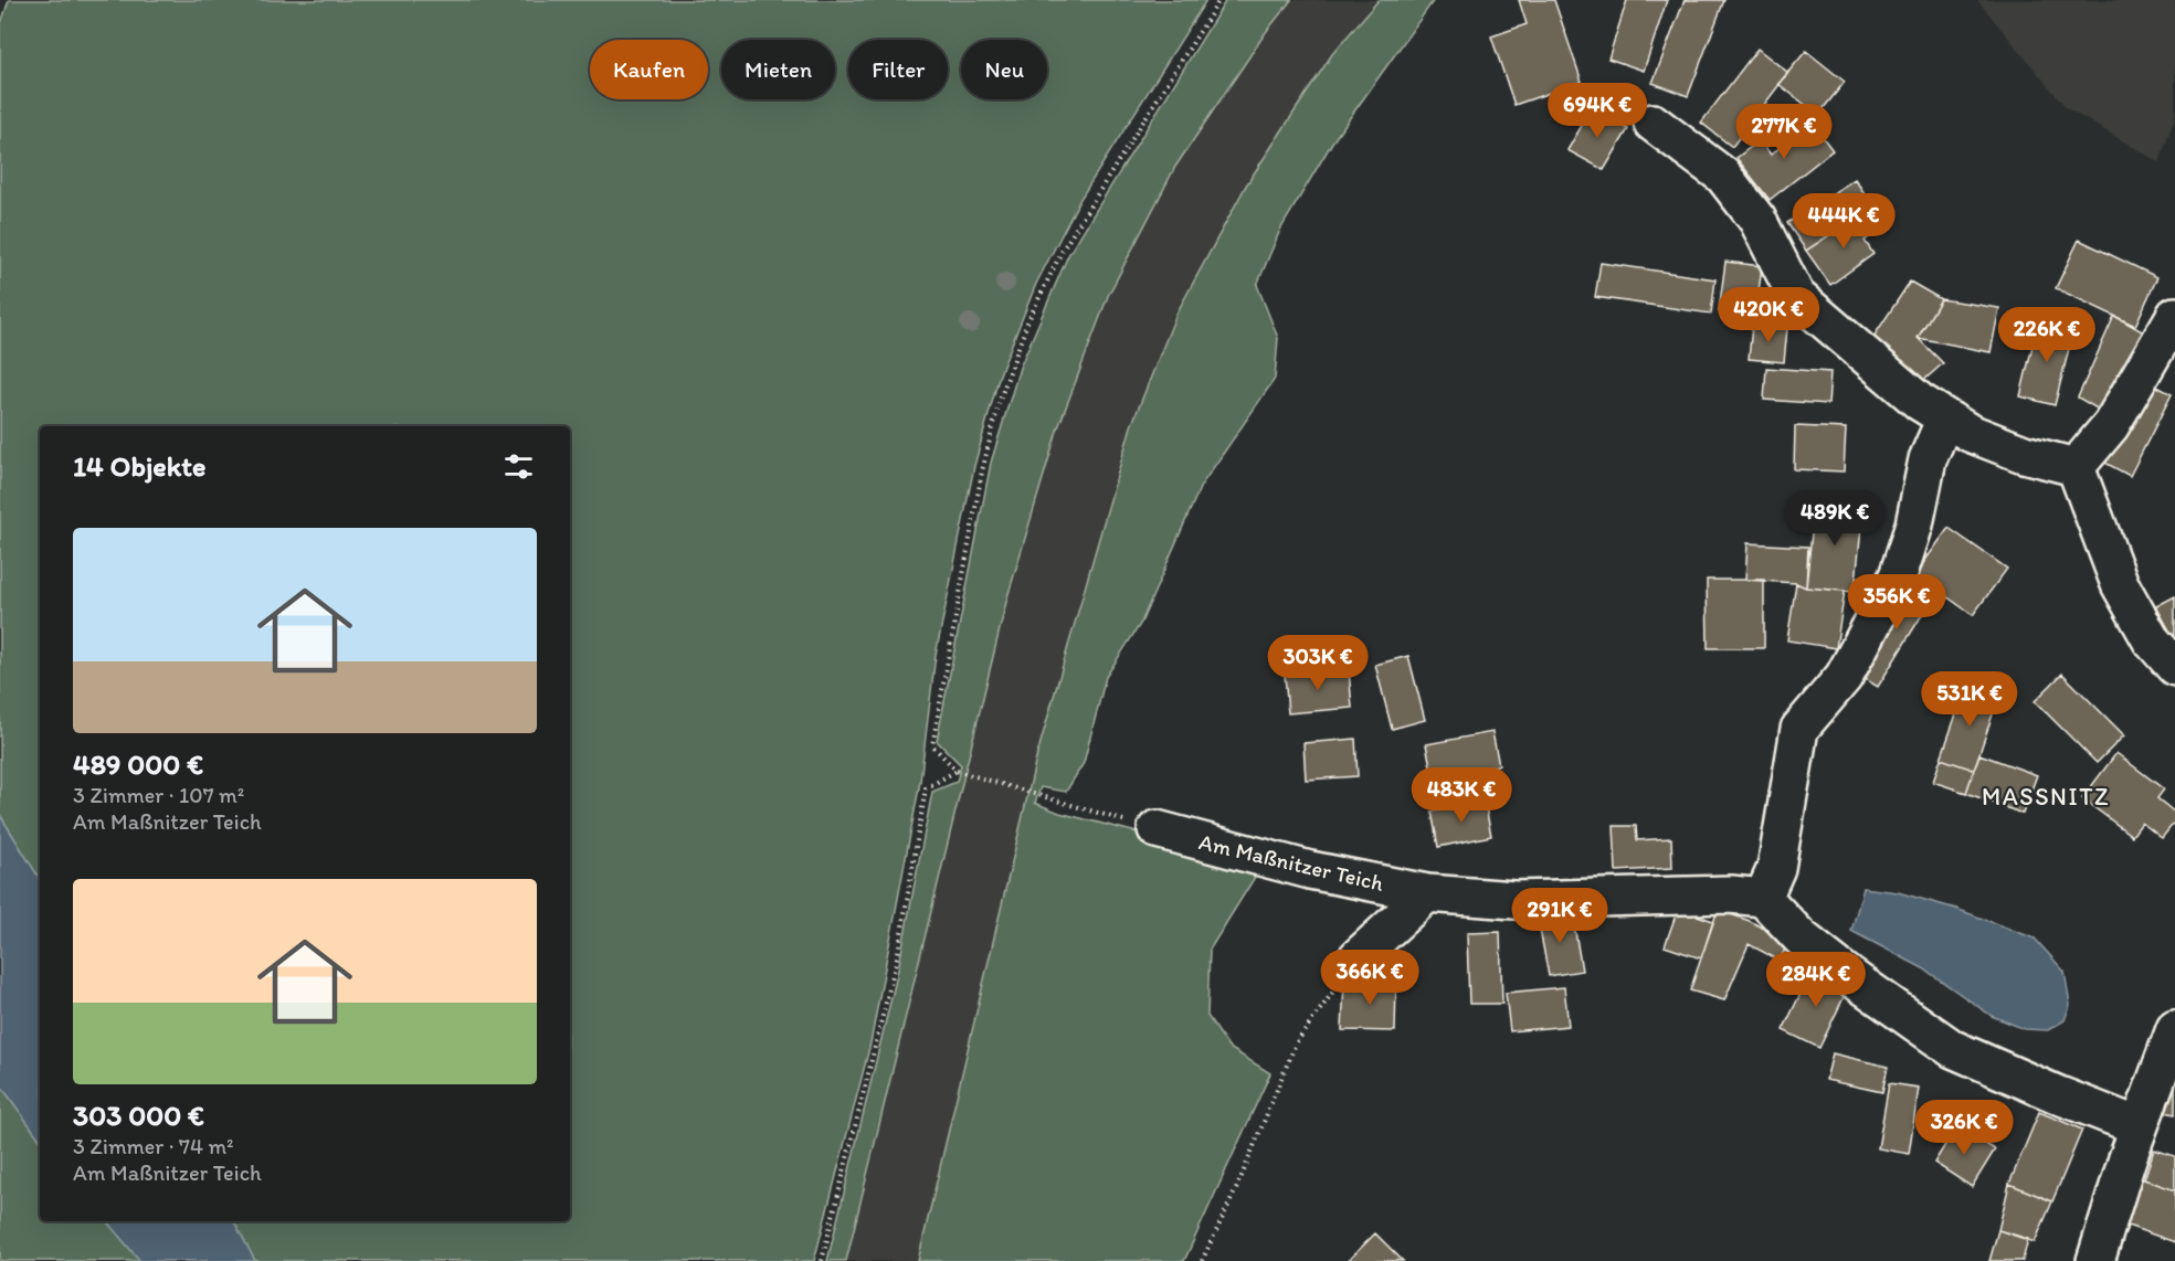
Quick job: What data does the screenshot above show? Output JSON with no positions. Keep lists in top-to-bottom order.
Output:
{
  "streets": {
    "street": ["Am Maßnitzer Teich"]
  },
  "districts": ["MASSNITZ"],
  "page": {
    "chip": [
      "Kaufen",
      "Mieten",
      "Filter",
      "Neu"
    ],
    "price": [
      "694K €",
      "277K €",
      "444K €",
      "420K €",
      "226K €",
      "489K €",
      "356K €",
      "303K €",
      "531K €",
      "483K €",
      "291K €",
      "366K €",
      "284K €",
      "326K €"
    ],
    "heading": "14 Objekte",
    "list": [
      {
        "name": "489 000 €",
        "note": "3 Zimmer · 107 m² · Am Maßnitzer Teich"
      },
      {
        "name": "303 000 €",
        "note": "3 Zimmer · 74 m² · Am Maßnitzer Teich"
      }
    ]
  }
}
